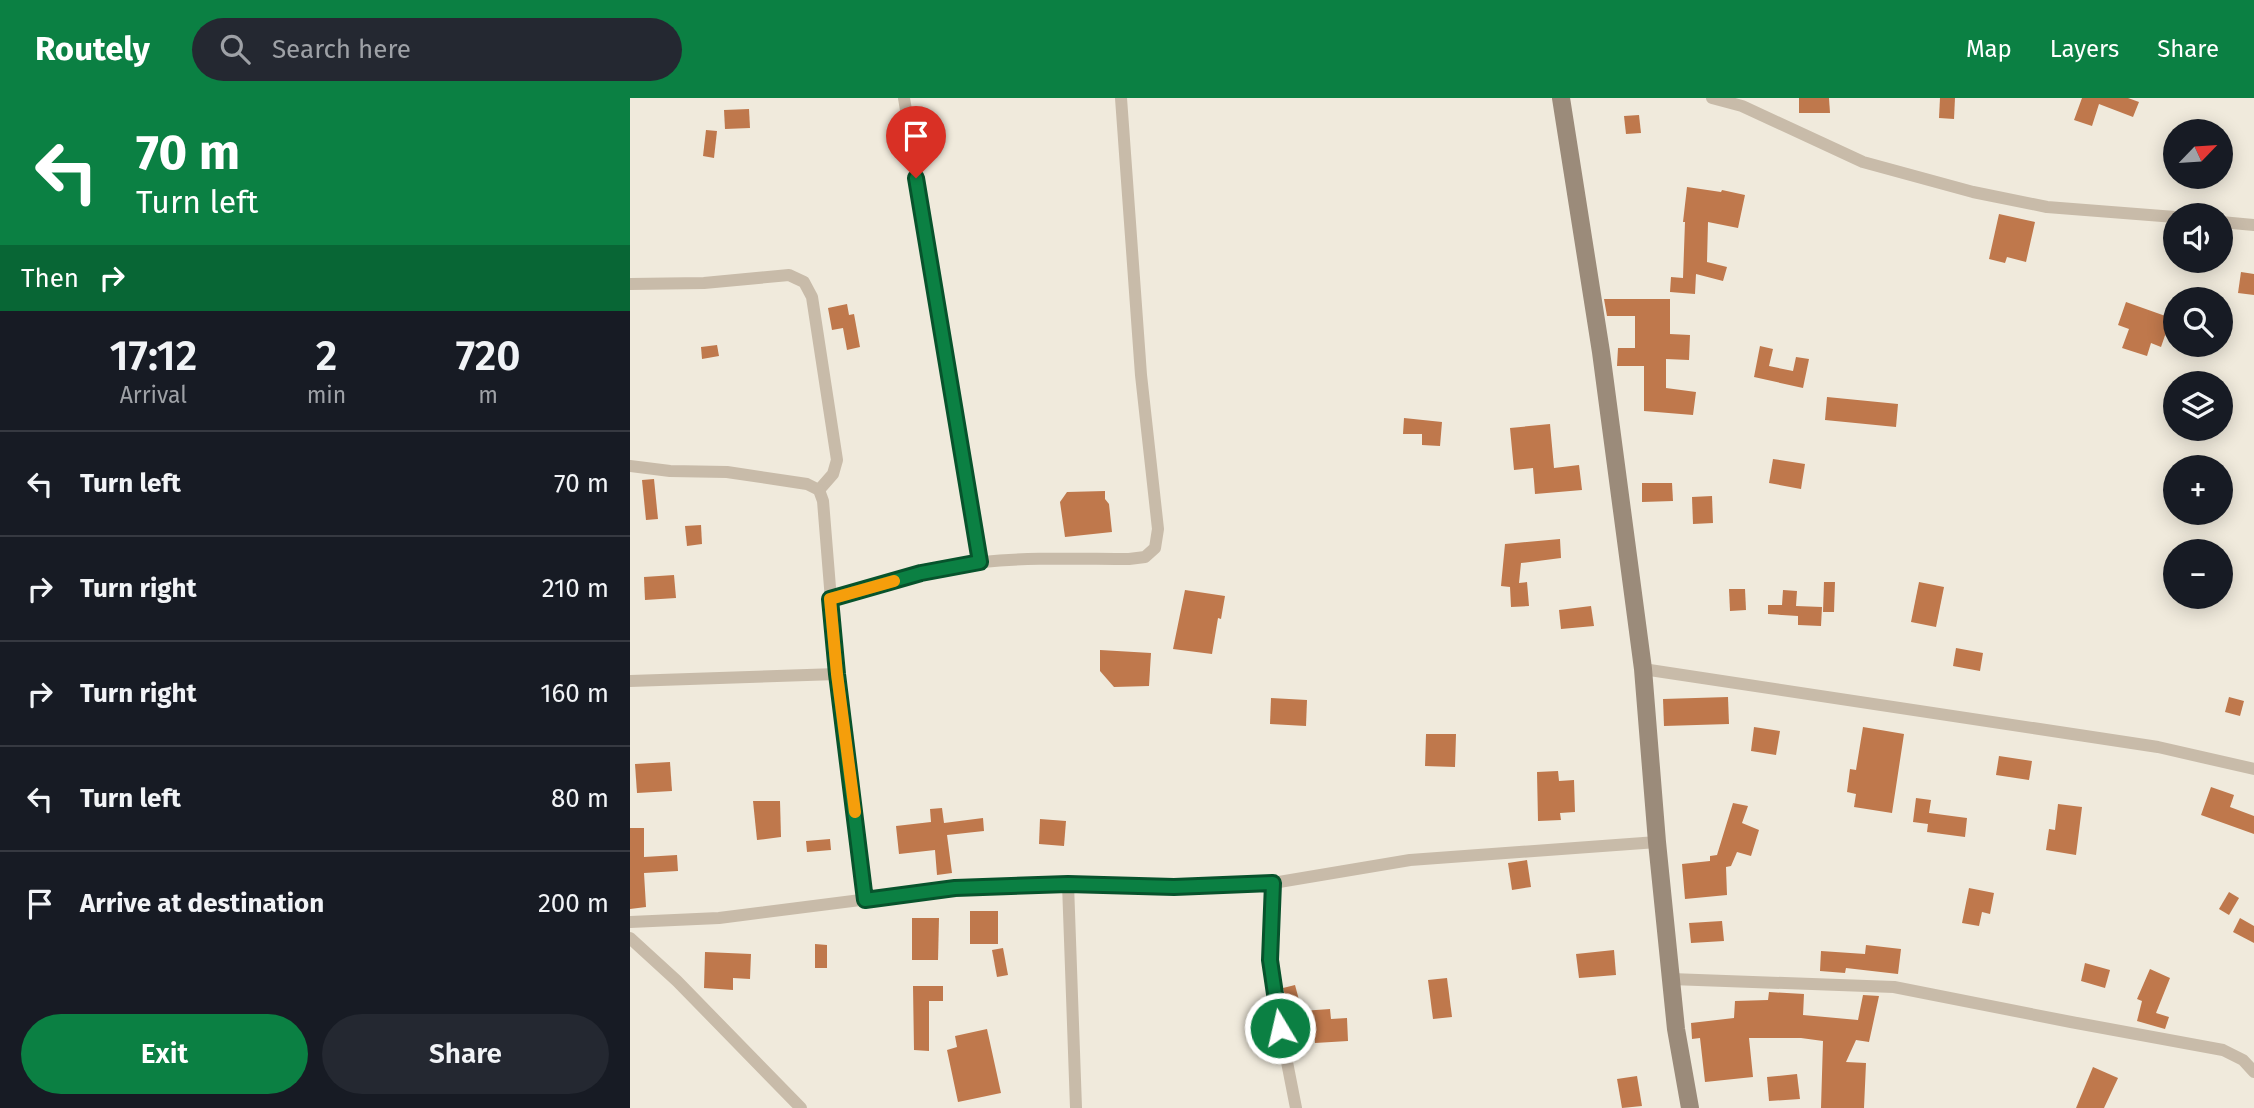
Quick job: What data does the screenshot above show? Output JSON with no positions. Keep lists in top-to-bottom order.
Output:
{
  "north": "top right",
  "page": {
    "header": "Routely",
    "search": "Search here",
    "nav": ["Map", "Layers", "Share"],
    "turn": ["70 m", "Turn left"],
    "map_buttons": ["+", "−"],
    "then": "Then",
    "eta": [
      "17:12",
      "Arrival",
      "2",
      "min",
      "720",
      "m"
    ],
    "list": [
      {
        "name": "Turn left",
        "value": "70 m"
      },
      {
        "name": "Turn right",
        "value": "210 m"
      },
      {
        "name": "Turn right",
        "value": "160 m"
      },
      {
        "name": "Turn left",
        "value": "80 m"
      },
      {
        "name": "Arrive at destination",
        "value": "200 m"
      }
    ],
    "buttons": ["Exit", "Share"]
  }
}
